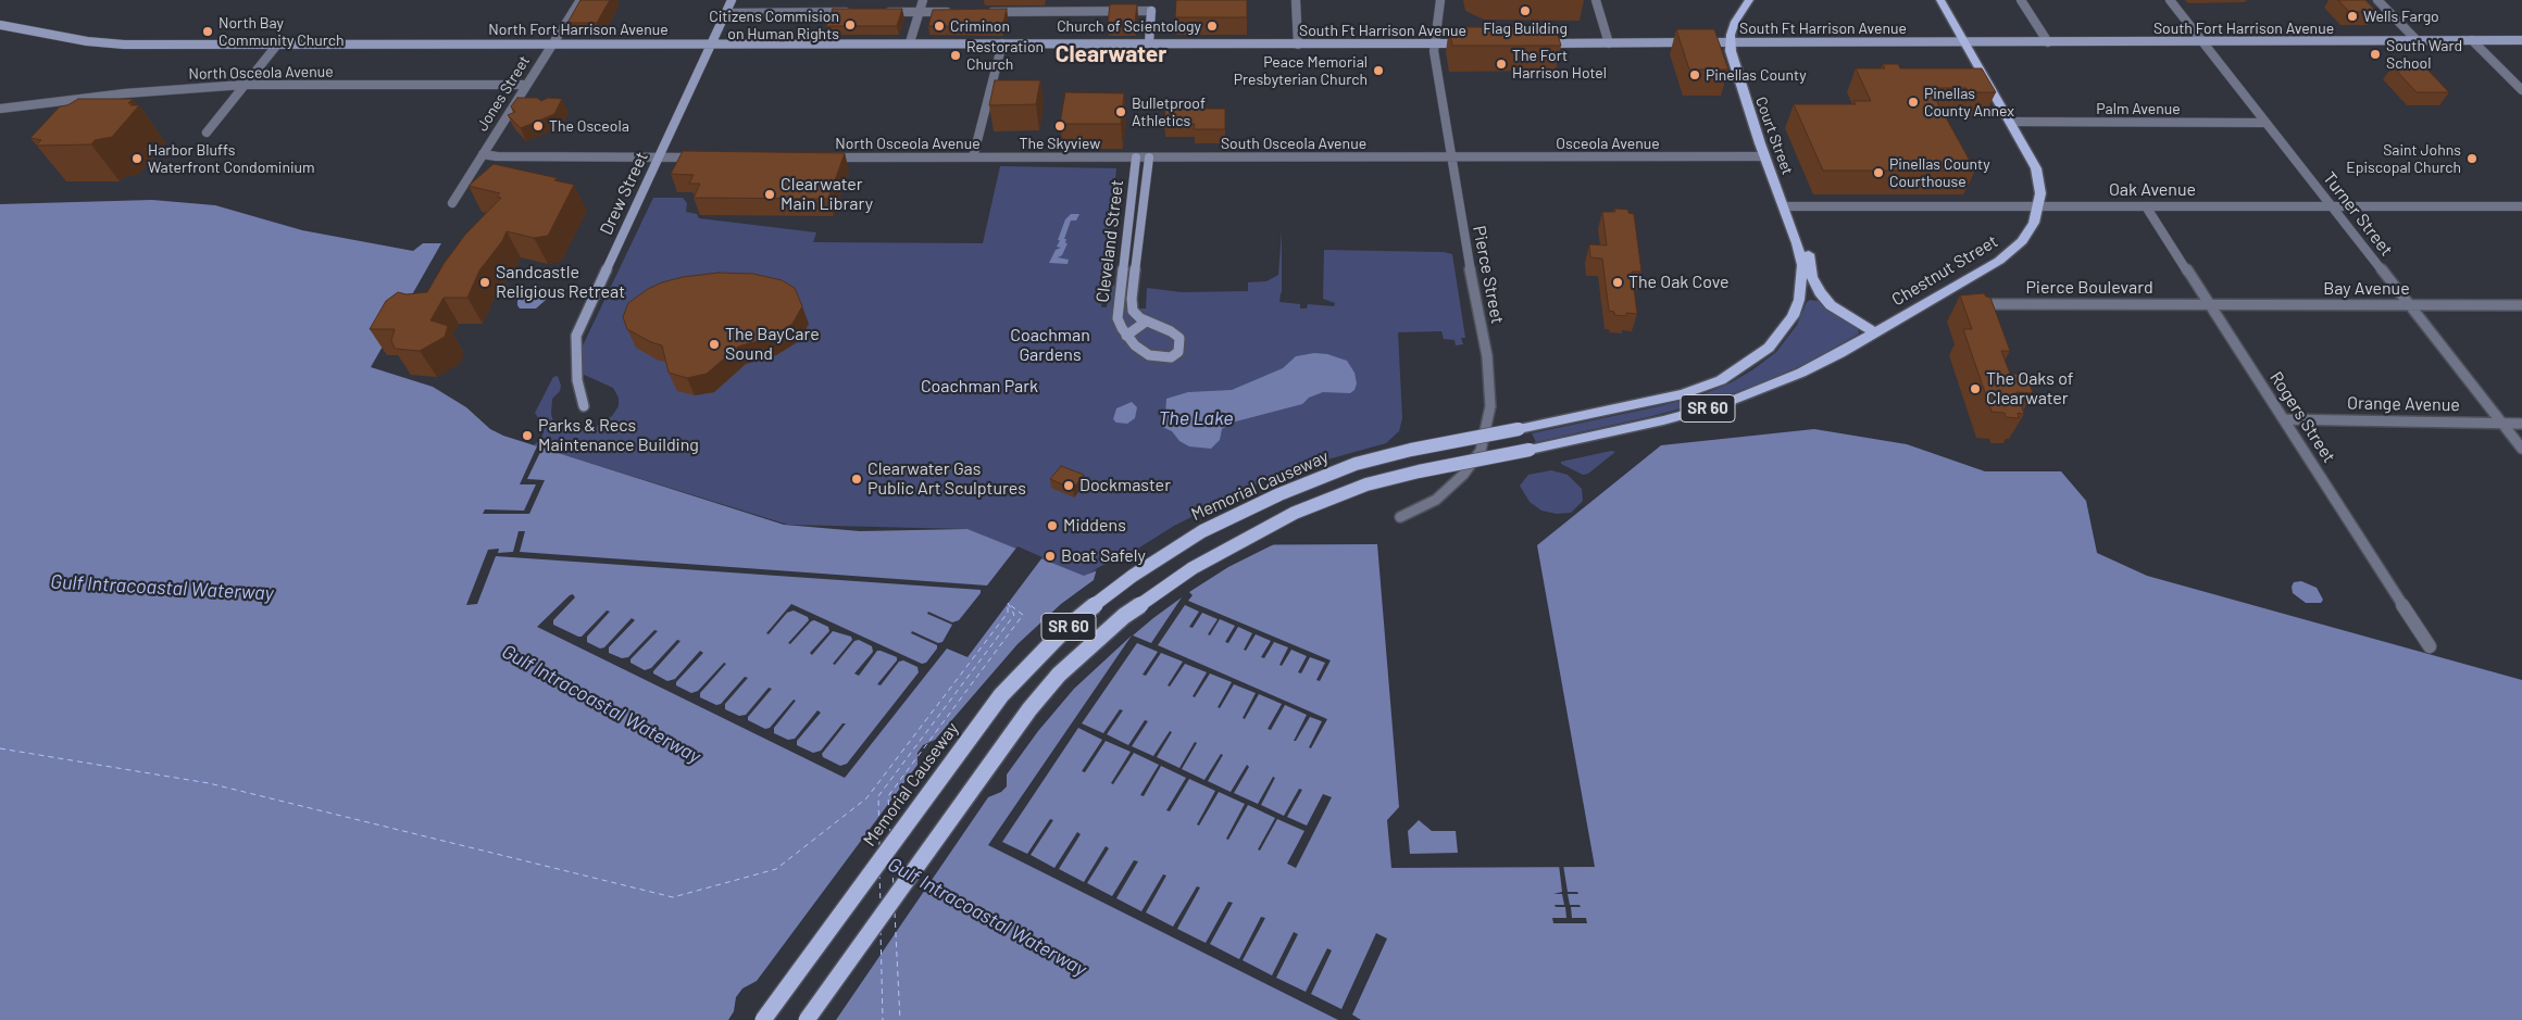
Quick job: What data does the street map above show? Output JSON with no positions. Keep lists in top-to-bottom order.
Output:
{
  "streets": {
    "main road": [
      "Court Street",
      "Chestnut Street",
      "SR 60",
      "Memorial Causeway"
    ],
    "street": [
      "South Ft Harrison Avenue",
      "South Fort Harrison Avenue",
      "North Fort Harrison Avenue",
      "North Osceola Avenue",
      "Jones Street",
      "Palm Avenue",
      "South Osceola Avenue",
      "Osceola Avenue",
      "Oak Avenue",
      "Drew Street",
      "Turner Street",
      "Cleveland Street",
      "Pierce Street",
      "Pierce Boulevard",
      "Bay Avenue",
      "Orange Avenue",
      "Rogers Street"
    ]
  },
  "crossings": [
    ["South Ft Harrison Avenue", "South Fort Harrison Avenue"],
    ["South Ft Harrison Avenue", "North Fort Harrison Avenue"],
    ["South Ft Harrison Avenue", "Court Street"],
    ["South Ft Harrison Avenue", "Chestnut Street"],
    ["South Ft Harrison Avenue", "Pierce Street"],
    ["South Fort Harrison Avenue", "Turner Street"],
    ["South Fort Harrison Avenue", "Chestnut Street"],
    ["North Fort Harrison Avenue", "Jones Street"],
    ["North Fort Harrison Avenue", "Drew Street"],
    ["North Osceola Avenue", "Jones Street"],
    ["North Osceola Avenue", "South Osceola Avenue"],
    ["North Osceola Avenue", "Cleveland Street"],
    ["Palm Avenue", "Turner Street"],
    ["Palm Avenue", "Chestnut Street"],
    ["Court Street", "Osceola Avenue"],
    ["Court Street", "Oak Avenue"],
    ["Court Street", "Memorial Causeway"],
    ["South Osceola Avenue", "Osceola Avenue"],
    ["South Osceola Avenue", "Cleveland Street"],
    ["South Osceola Avenue", "Pierce Street"],
    ["Osceola Avenue", "Pierce Street"],
    ["Oak Avenue", "Turner Street"],
    ["Oak Avenue", "Chestnut Street"],
    ["Oak Avenue", "Rogers Street"],
    ["Turner Street", "Bay Avenue"],
    ["Turner Street", "Orange Avenue"],
    ["Chestnut Street", "SR 60"],
    ["Pierce Boulevard", "Bay Avenue"],
    ["Pierce Boulevard", "Rogers Street"],
    ["Bay Avenue", "Rogers Street"],
    ["Orange Avenue", "Rogers Street"]
  ],
  "districts": ["Clearwater"],
  "water": ["The Lake", "Gulf Intracoastal Waterway"],
  "parks": ["Coachman Gardens", "Coachman Park"],
  "places": [
    "Flag Building",
    "Wells Fargo",
    "Citizens Commision on Human Rights",
    "Criminon",
    "Church of Scientology",
    "North Bay Community Church",
    "South Ward School",
    "Restoration Church",
    "The Fort Harrison Hotel",
    "Peace Memorial Presbyterian Church",
    "Pinellas County",
    "Pinellas County Annex",
    "Bulletproof Athletics",
    "The Osceola",
    "The Skyview",
    "Harbor Bluffs Waterfront Condominium",
    "Saint Johns Episcopal Church",
    "Pinellas County Courthouse",
    "Clearwater Main Library",
    "Sandcastle Religious Retreat",
    "The Oak Cove",
    "The BayCare Sound",
    "The Oaks of Clearwater",
    "Parks & Recs Maintenance Building",
    "Clearwater Gas Public Art Sculptures",
    "Dockmaster",
    "Middens",
    "Boat Safely"
  ]
}
